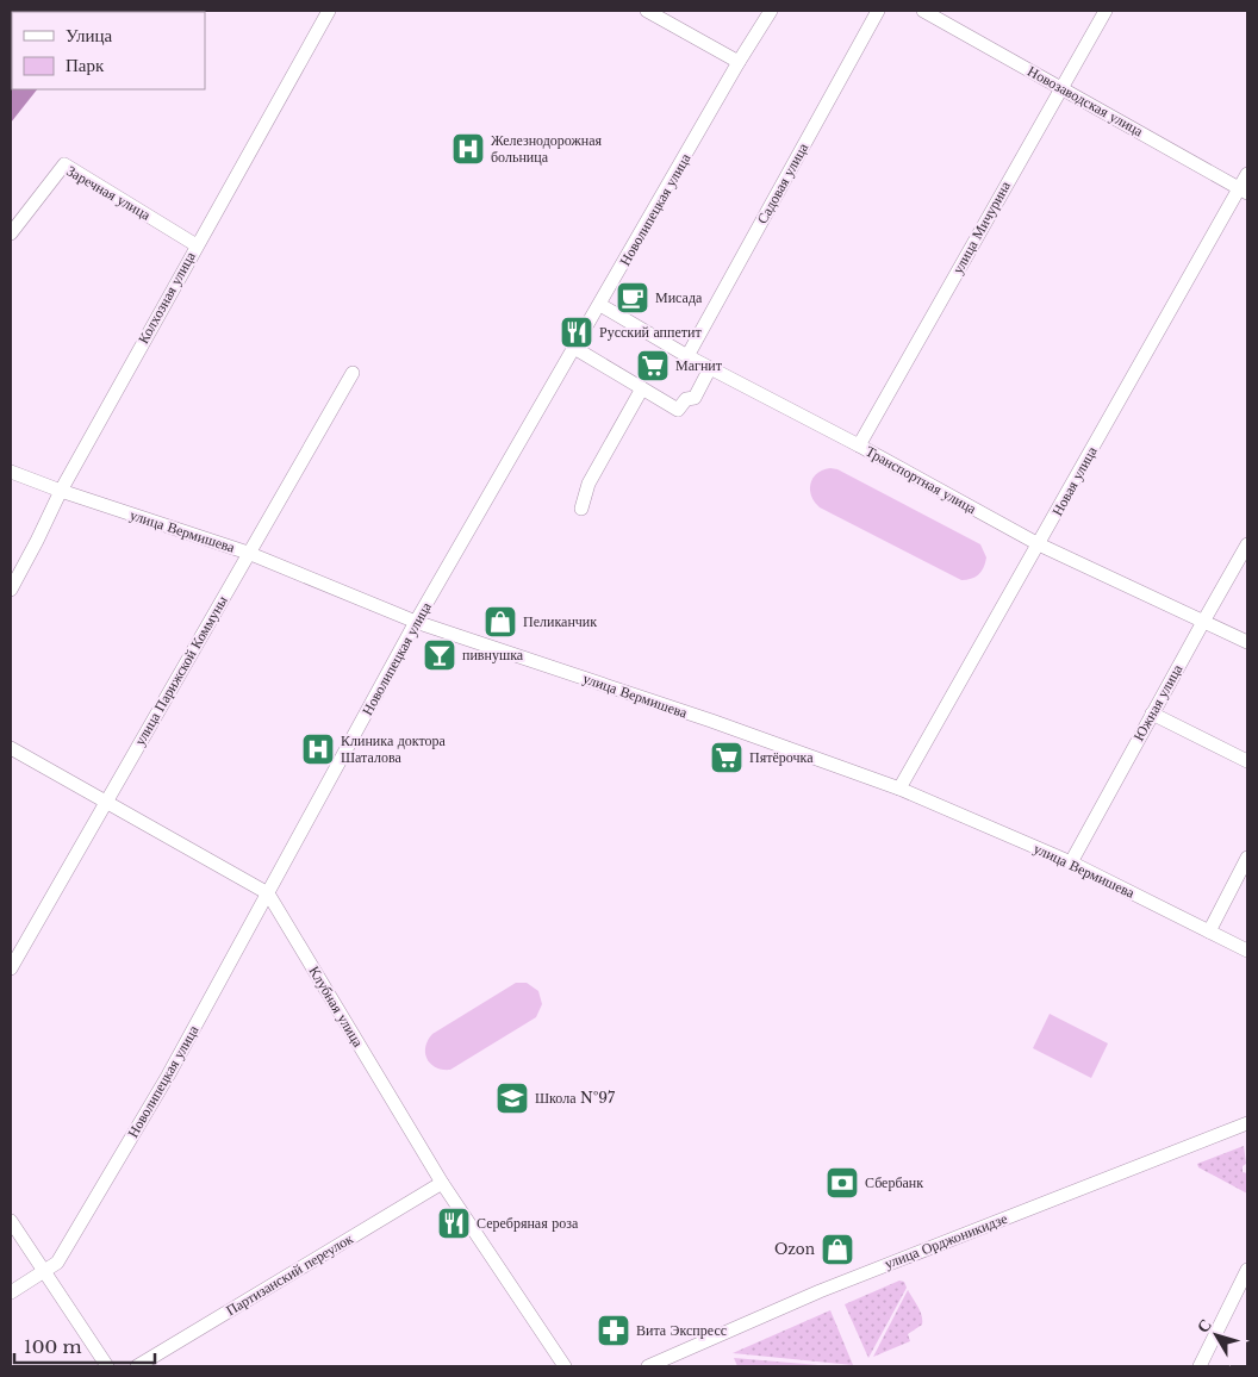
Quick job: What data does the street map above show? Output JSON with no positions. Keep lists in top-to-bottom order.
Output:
{
  "streets": {
    "street": [
      "Новозаводская улица",
      "Садовая улица",
      "Заречная улица",
      "Новолипецкая улица",
      "улица Мичурина",
      "Колхозная улица",
      "Транспортная улица",
      "Новая улица",
      "улица Вермишева",
      "улица Парижской Коммуны",
      "Южная улица",
      "Клубная улица",
      "улица Орджоникидзе",
      "Партизанский переулок"
    ]
  },
  "crossings": [
    ["Новозаводская улица", "улица Мичурина"],
    ["Новозаводская улица", "Новая улица"],
    ["Садовая улица", "Транспортная улица"],
    ["Заречная улица", "Колхозная улица"],
    ["Новолипецкая улица", "Транспортная улица"],
    ["Новолипецкая улица", "улица Вермишева"],
    ["Новолипецкая улица", "Клубная улица"],
    ["улица Мичурина", "Транспортная улица"],
    ["Колхозная улица", "улица Вермишева"],
    ["Транспортная улица", "Новая улица"],
    ["Транспортная улица", "Южная улица"],
    ["Новая улица", "улица Вермишева"],
    ["улица Вермишева", "улица Парижской Коммуны"],
    ["улица Вермишева", "Южная улица"],
    ["улица Парижской Коммуны", "Клубная улица"],
    ["Клубная улица", "Партизанский переулок"]
  ],
  "places": {
    "hospital": ["Железнодорожная больница", "Клиника доктора Шаталова"],
    "cafe": ["Мисада"],
    "restaurant": ["Русский аппетит", "Серебряная роза"],
    "supermarket": ["Магнит", "Пятёрочка"],
    "shop": ["Пеликанчик", "Ozon"],
    "bar": ["пивнушка"],
    "school or university": ["Школа №97"],
    "bank": ["Сбербанк"],
    "pharmacy": ["Вита Экспресс"]
  },
  "legend": ["Улица", "Парк"],
  "scale_bar": "100 m",
  "north": "top left"
}
